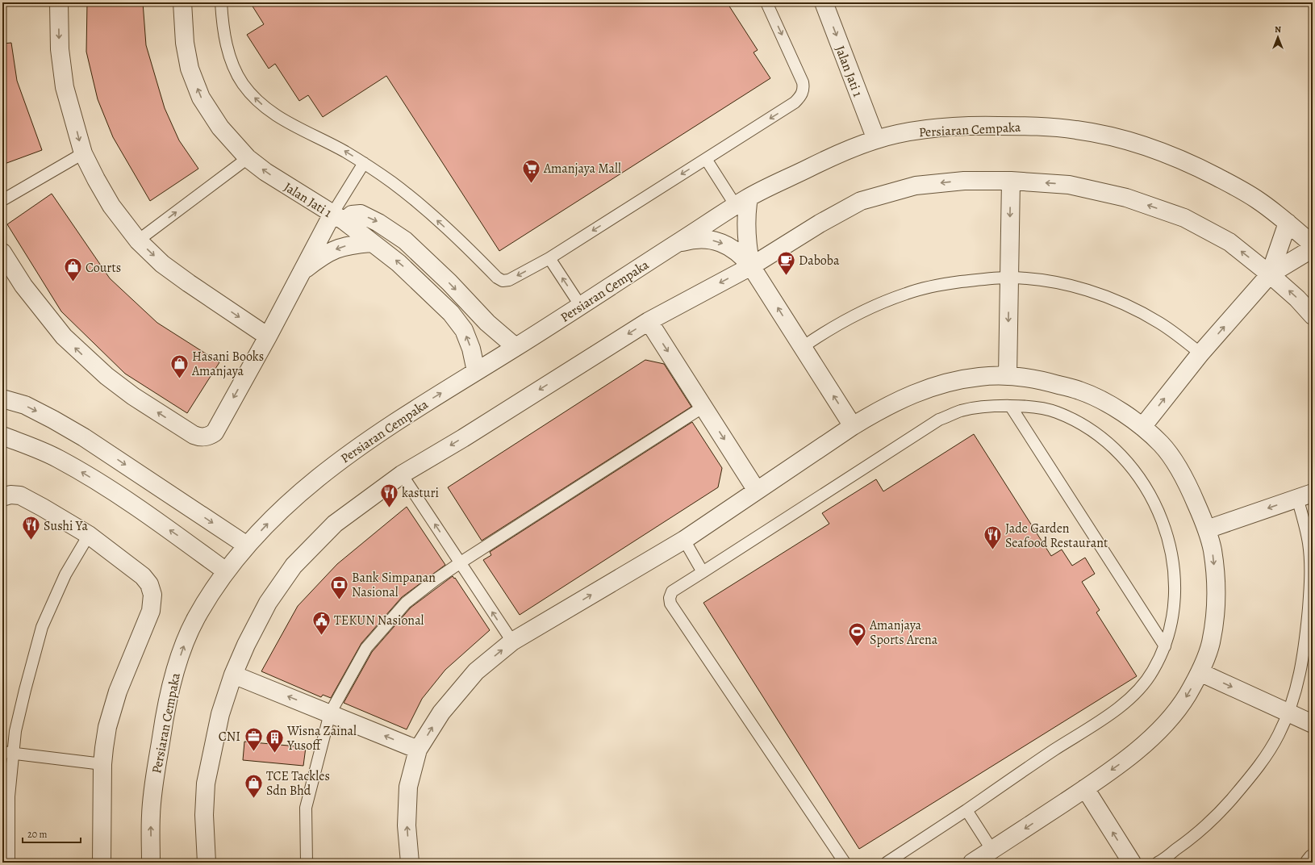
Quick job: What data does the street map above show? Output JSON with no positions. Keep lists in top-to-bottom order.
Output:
{
  "streets": {
    "street": ["Jalan Jati 1", "Persiaran Cempaka"]
  },
  "crossings": [
    ["Jalan Jati 1", "Persiaran Cempaka"]
  ],
  "places": {
    "supermarket": ["Amanjaya Mall"],
    "cafe": ["Daboba"],
    "shop": ["Courts", "Hasani Books Amanjaya", "TCE Tackles Sdn Bhd"],
    "restaurant": ["kasturi", "Sushi Ya", "Jade Garden Seafood Restaurant"],
    "bank": ["Bank Simpanan Nasional"],
    "public building": ["TEKUN Nasional"],
    "sports": ["Amanjaya Sports Arena"],
    "office": ["CNI"],
    "building": ["Wisna Zainal Yusoff"]
  },
  "scale_bar": "20 m",
  "north": "top"
}
